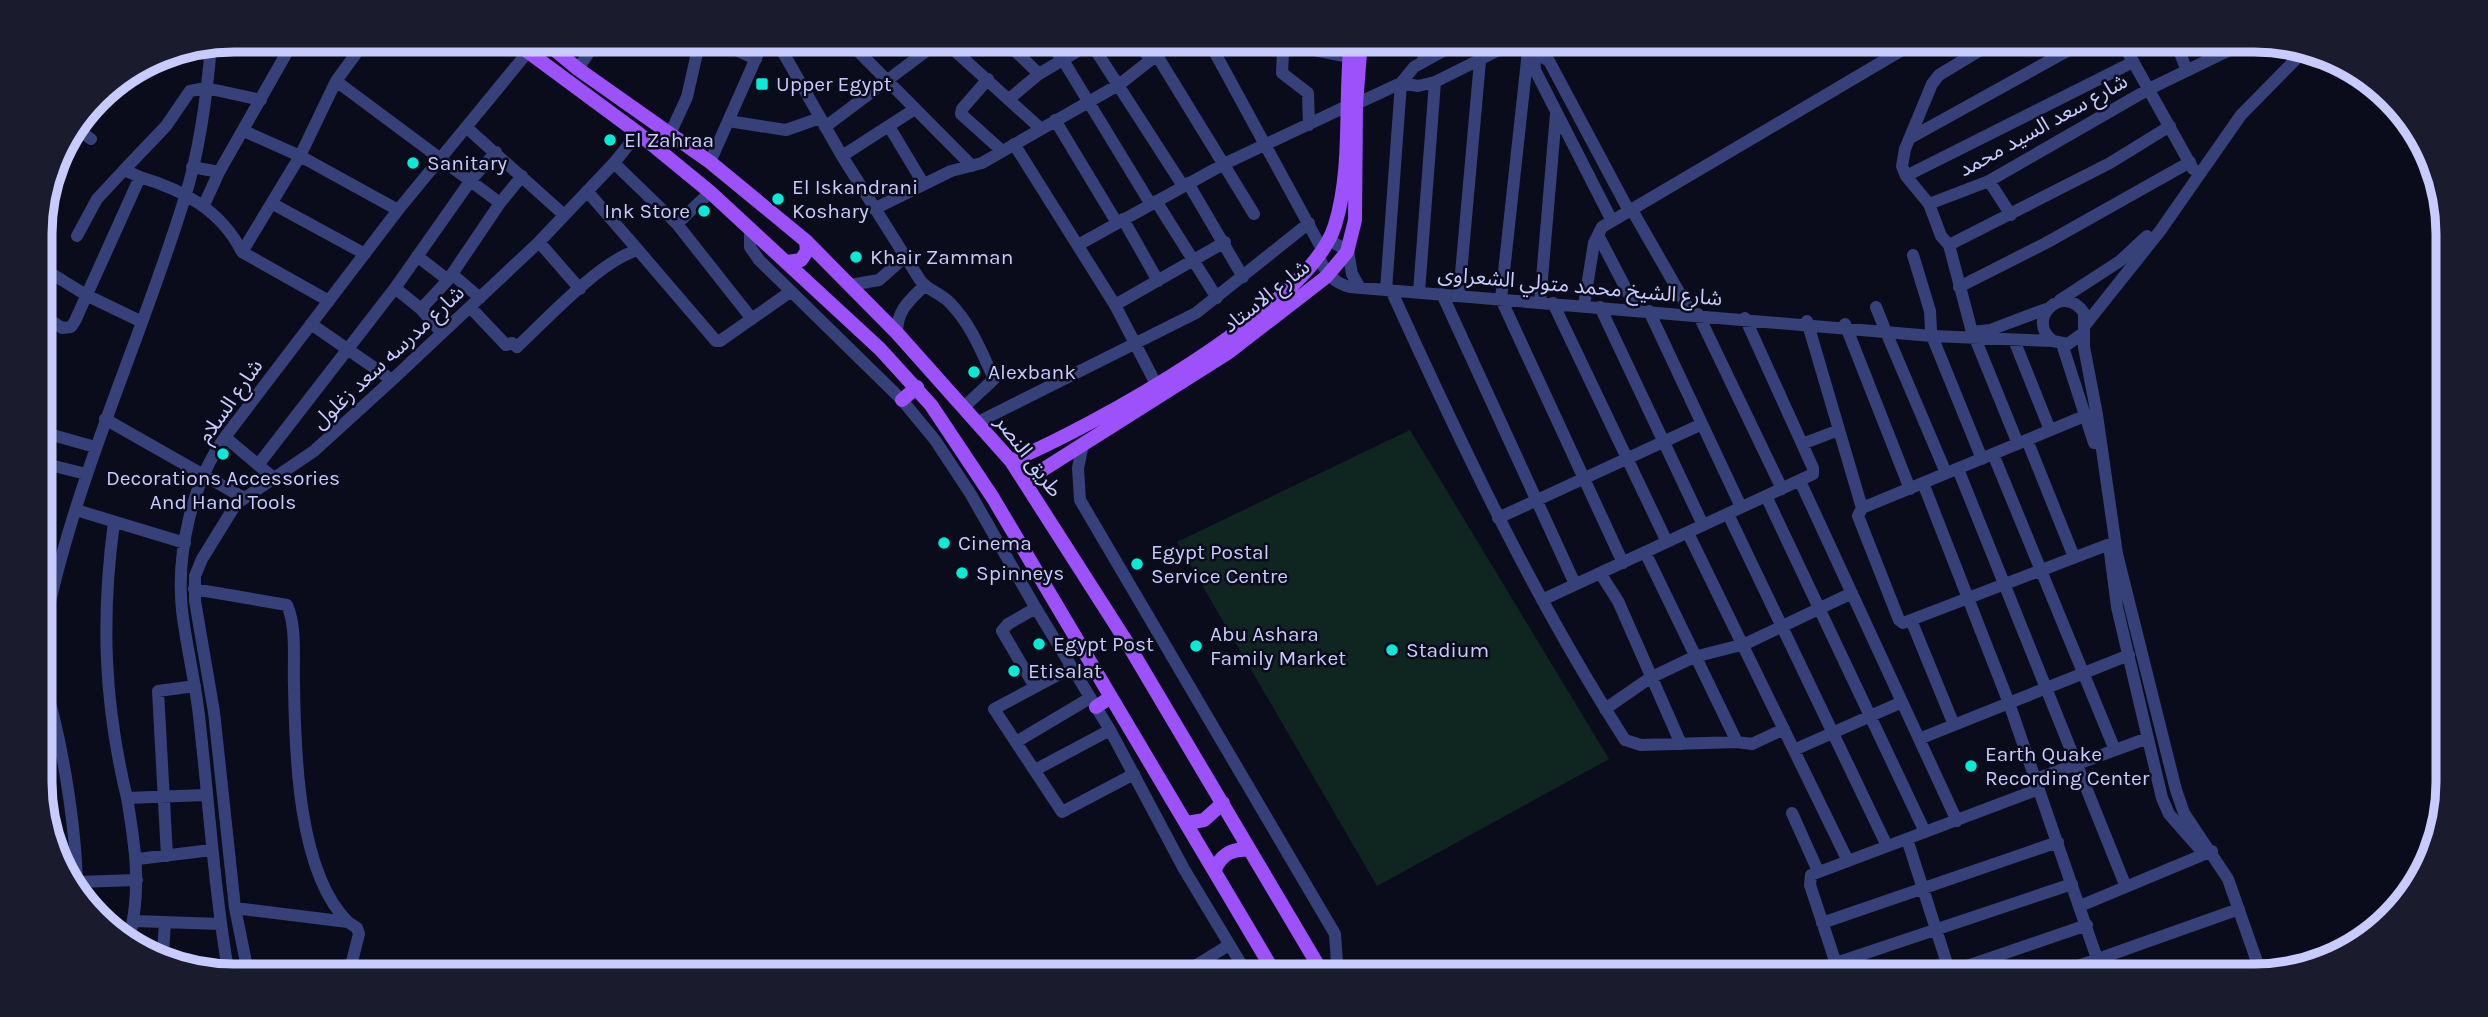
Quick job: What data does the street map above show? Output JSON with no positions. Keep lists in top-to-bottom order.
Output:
{
  "streets": {
    "main road": ["شارع الاستاد", "طريق النصر"],
    "street": [
      "شارع سعد السيد محمد",
      "شارع الشيخ محمد متولي الشعراوى",
      "شارع مدرسه سعد زغلول",
      "شارع السلام"
    ]
  },
  "crossings": [
    ["شارع الشيخ محمد متولي الشعراوى", "شارع الاستاد"],
    ["شارع الاستاد", "طريق النصر"]
  ],
  "places": {
    "transit": ["Upper Egypt"],
    "other": [
      "El Zahraa",
      "Sanitary",
      "El Iskandrani Koshary",
      "Ink Store",
      "Khair Zamman",
      "Alexbank",
      "Decorations Accessories And Hand Tools",
      "Cinema",
      "Egypt Postal Service Centre",
      "Spinneys",
      "Egypt Post",
      "Abu Ashara Family Market",
      "Stadium",
      "Etisalat",
      "Earth Quake Recording Center"
    ]
  }
}
